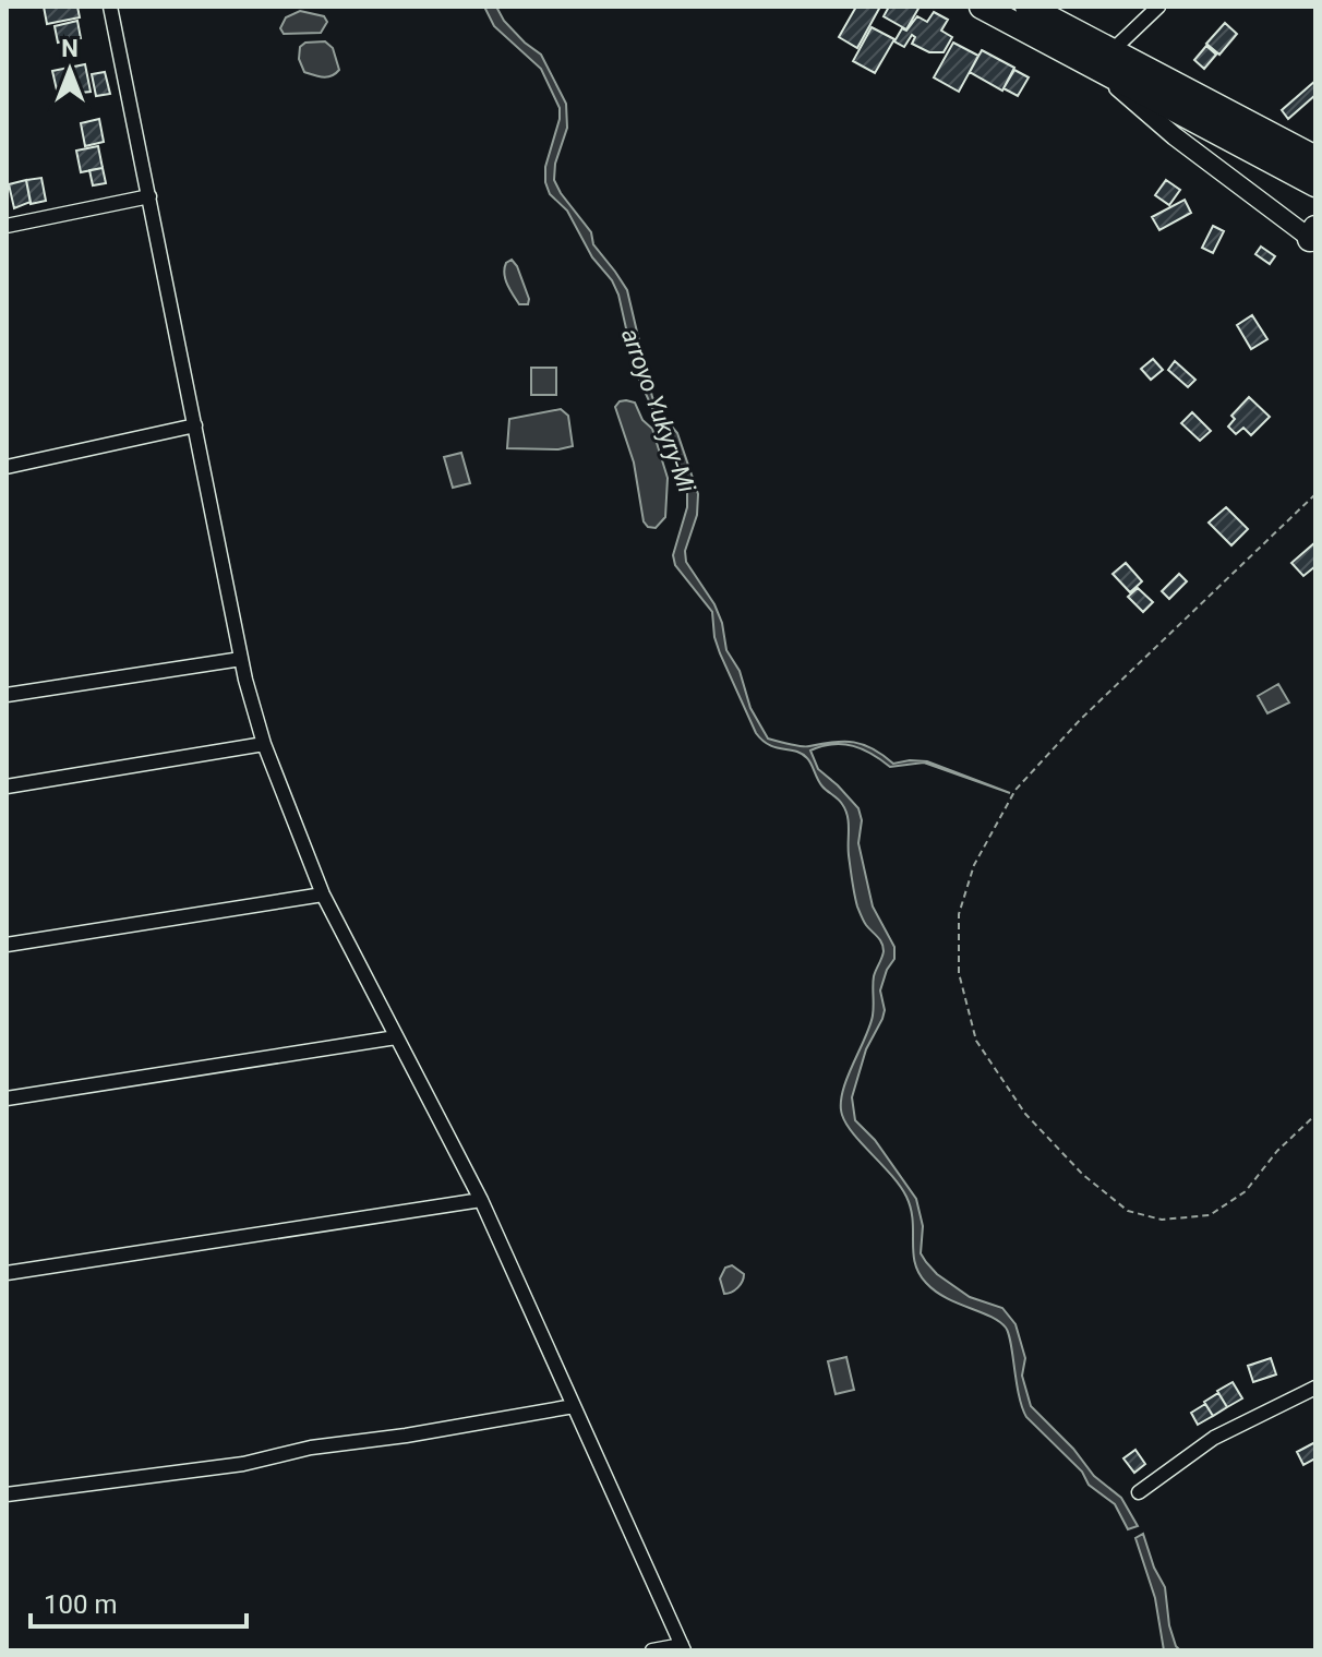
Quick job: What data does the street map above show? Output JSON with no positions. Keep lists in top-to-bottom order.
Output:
{
  "water": ["arroyo Yukyry-Mi"],
  "scale_bar": "100 m",
  "north": "top"
}
